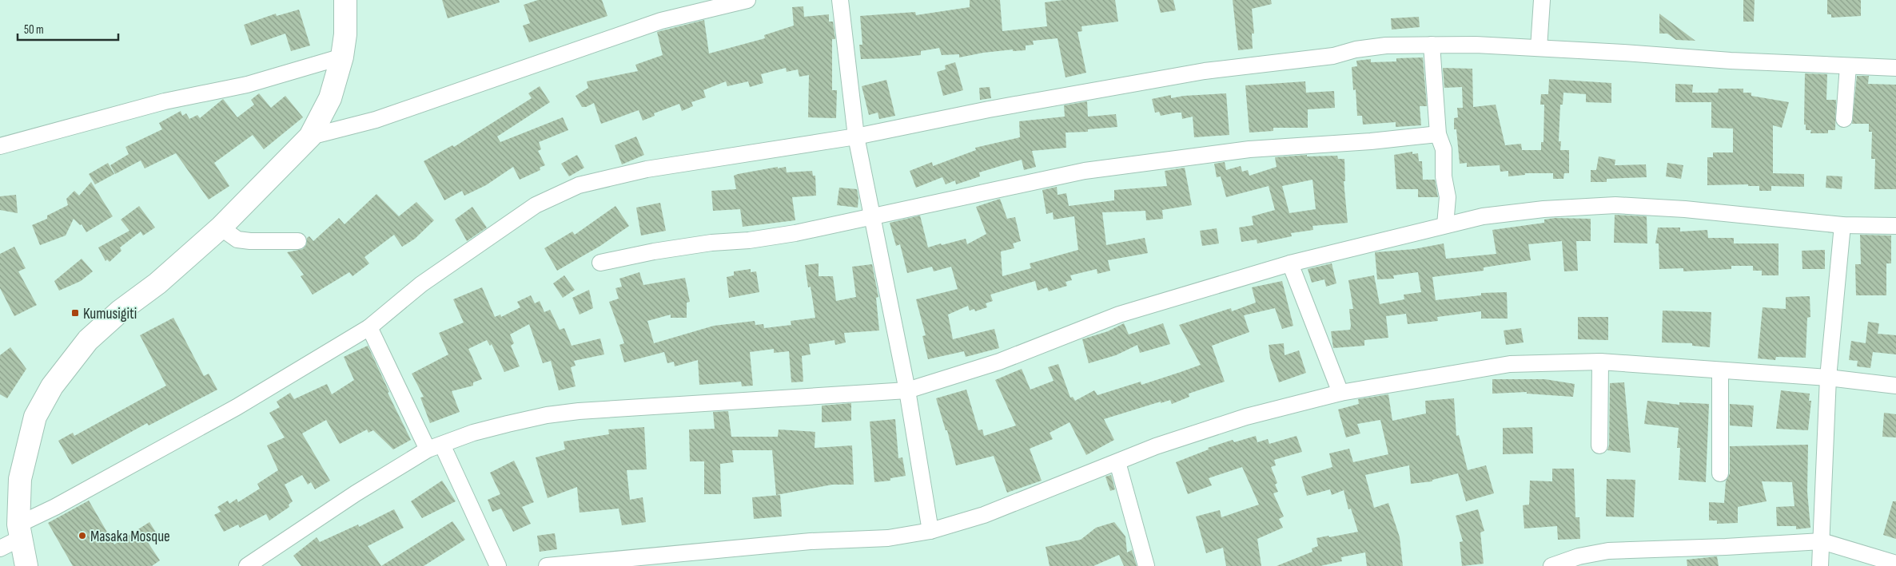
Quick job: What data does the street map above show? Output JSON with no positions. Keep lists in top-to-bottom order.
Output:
{
  "places": {
    "transit": ["Kumusigiti"],
    "other": ["Masaka Mosque"]
  },
  "scale_bar": "50 m"
}
